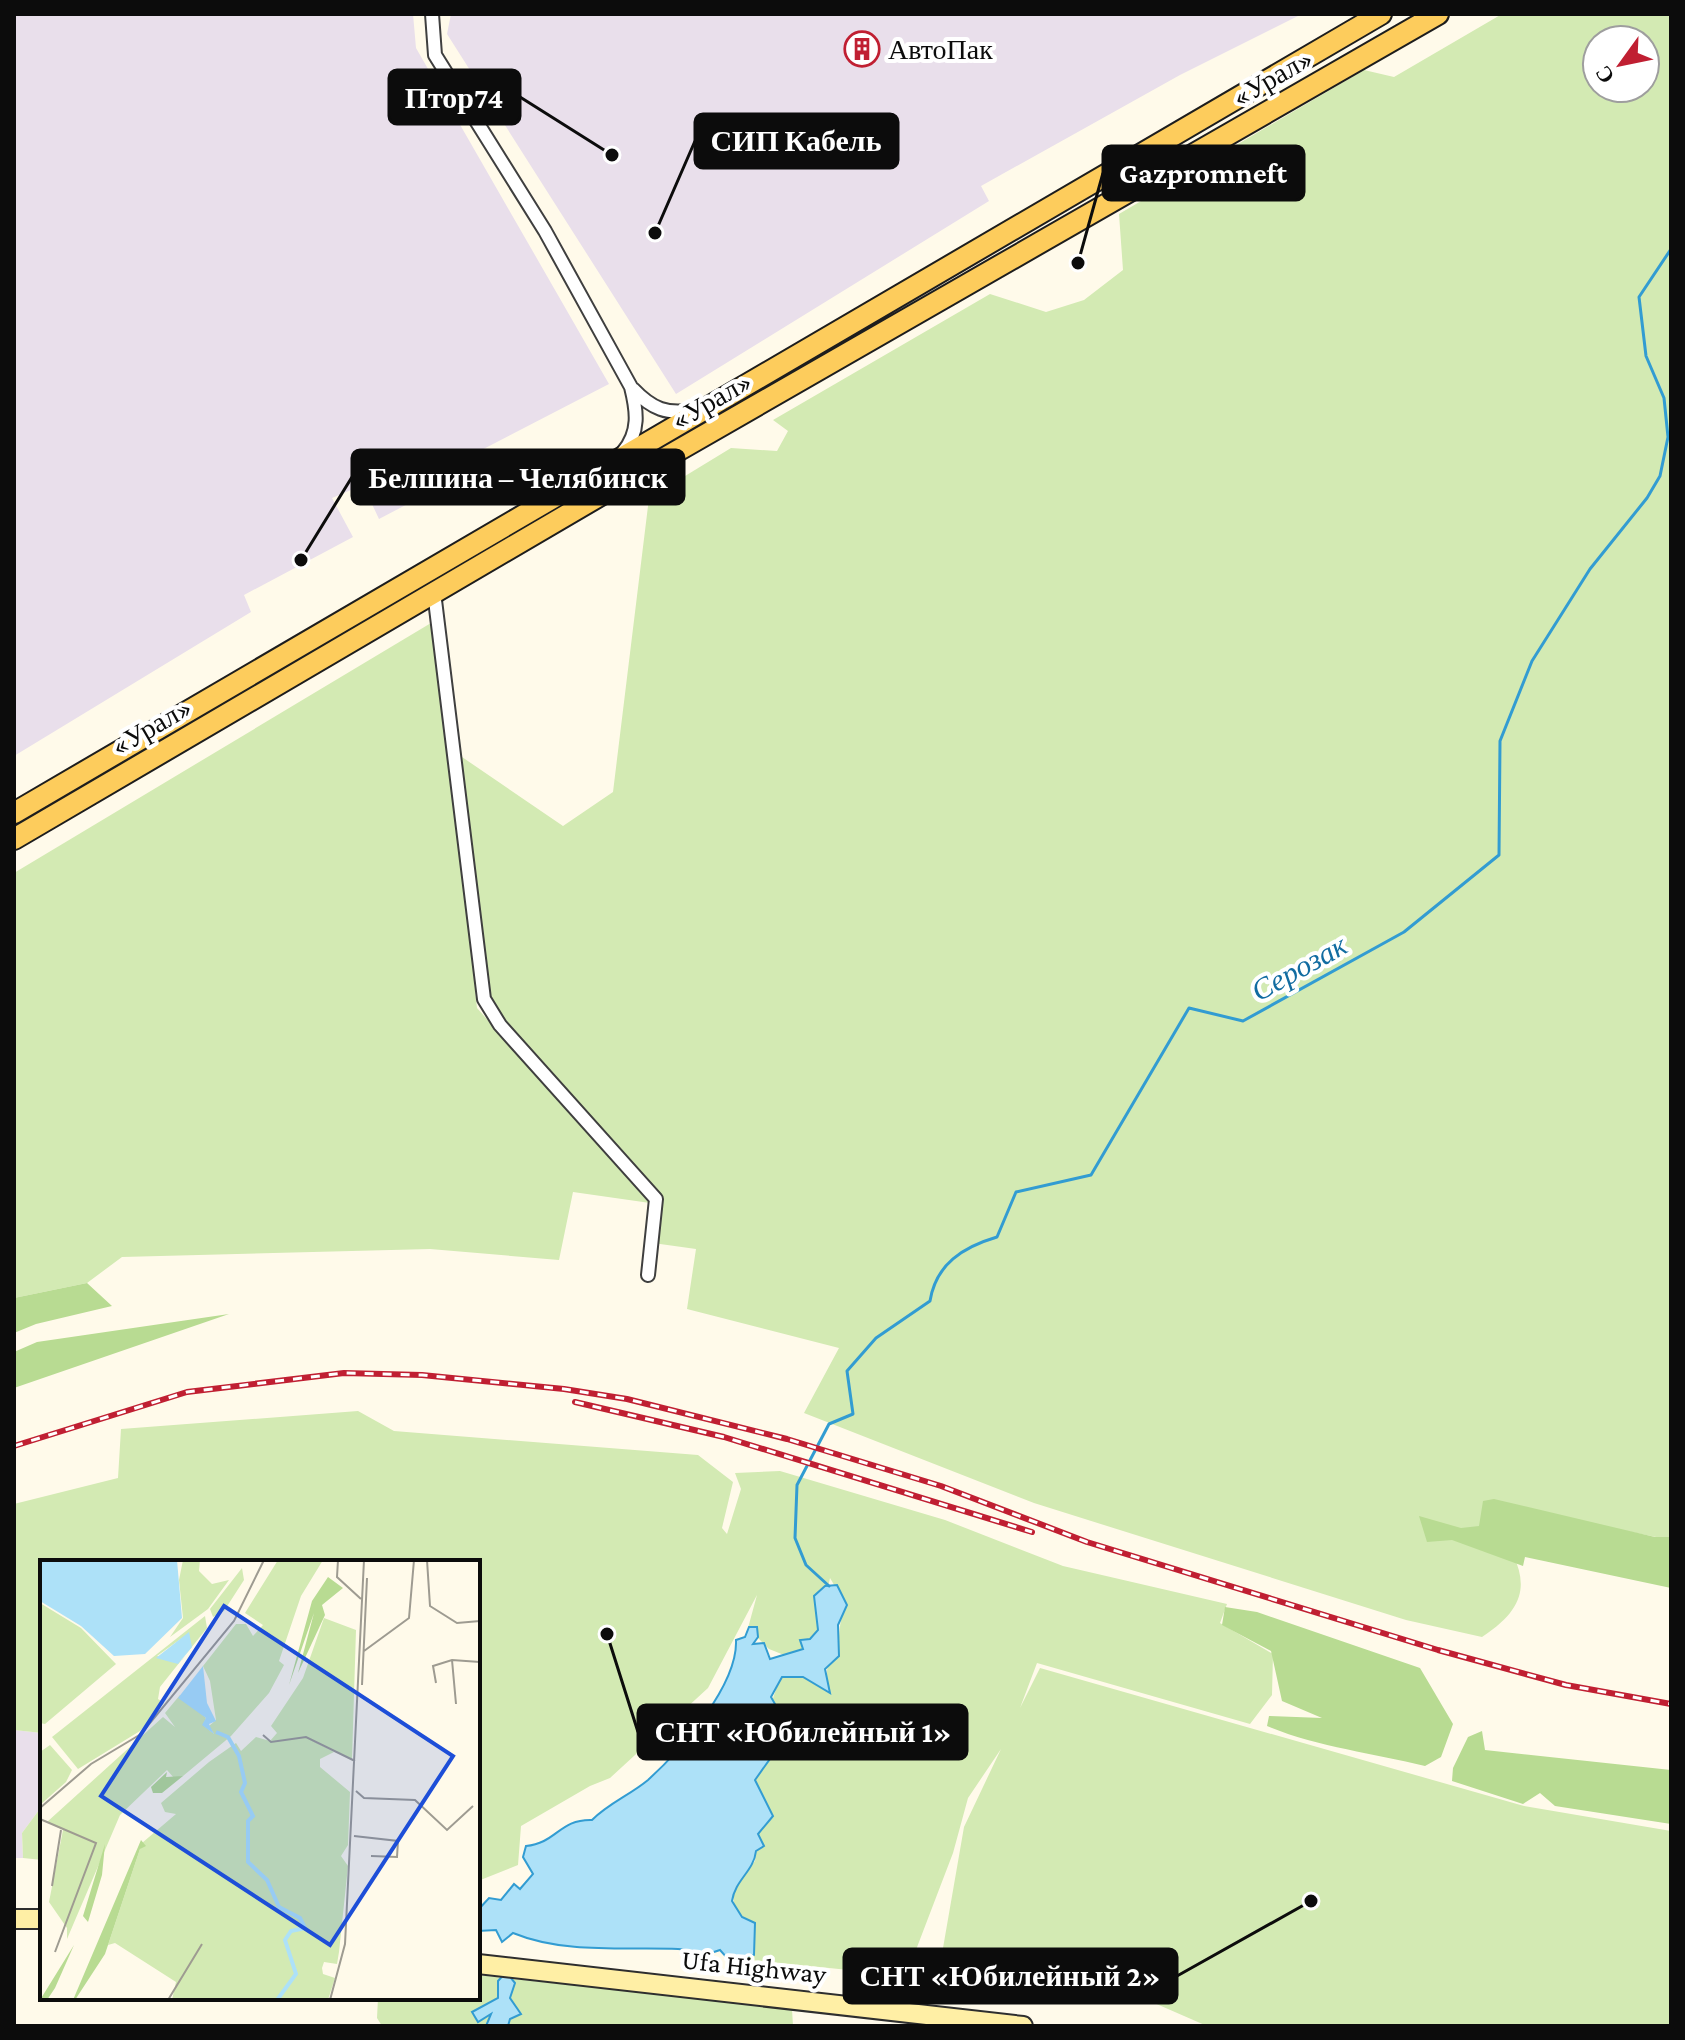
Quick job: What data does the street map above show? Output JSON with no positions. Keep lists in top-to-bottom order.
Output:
{
  "streets": {
    "main road": ["«Урал»", "Ufa Highway"]
  },
  "water": ["Серозак"],
  "places": {
    "building": ["АвтоПак"],
    "other": [
      "Птор74",
      "СИП Кабель",
      "Gazpromneft",
      "Белшина – Челябинск",
      "СНТ «Юбилейный 1»",
      "СНТ «Юбилейный 2»"
    ]
  },
  "north": "bottom left"
}
